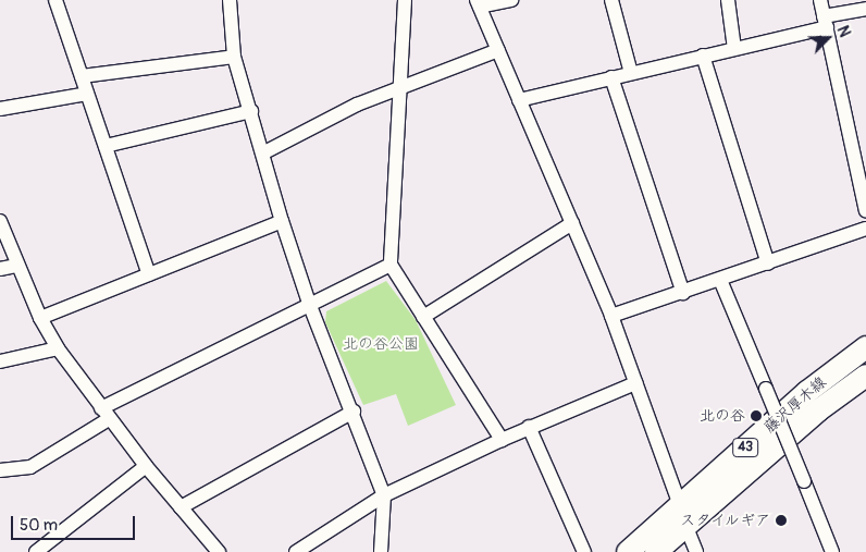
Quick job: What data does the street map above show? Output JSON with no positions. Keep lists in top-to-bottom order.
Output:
{
  "streets": {
    "main road": ["藤沢厚木線", "43"]
  },
  "parks": ["北の谷公園"],
  "places": ["北の谷", "スタイルギア"],
  "scale_bar": "50 m",
  "north": "top right"
}
